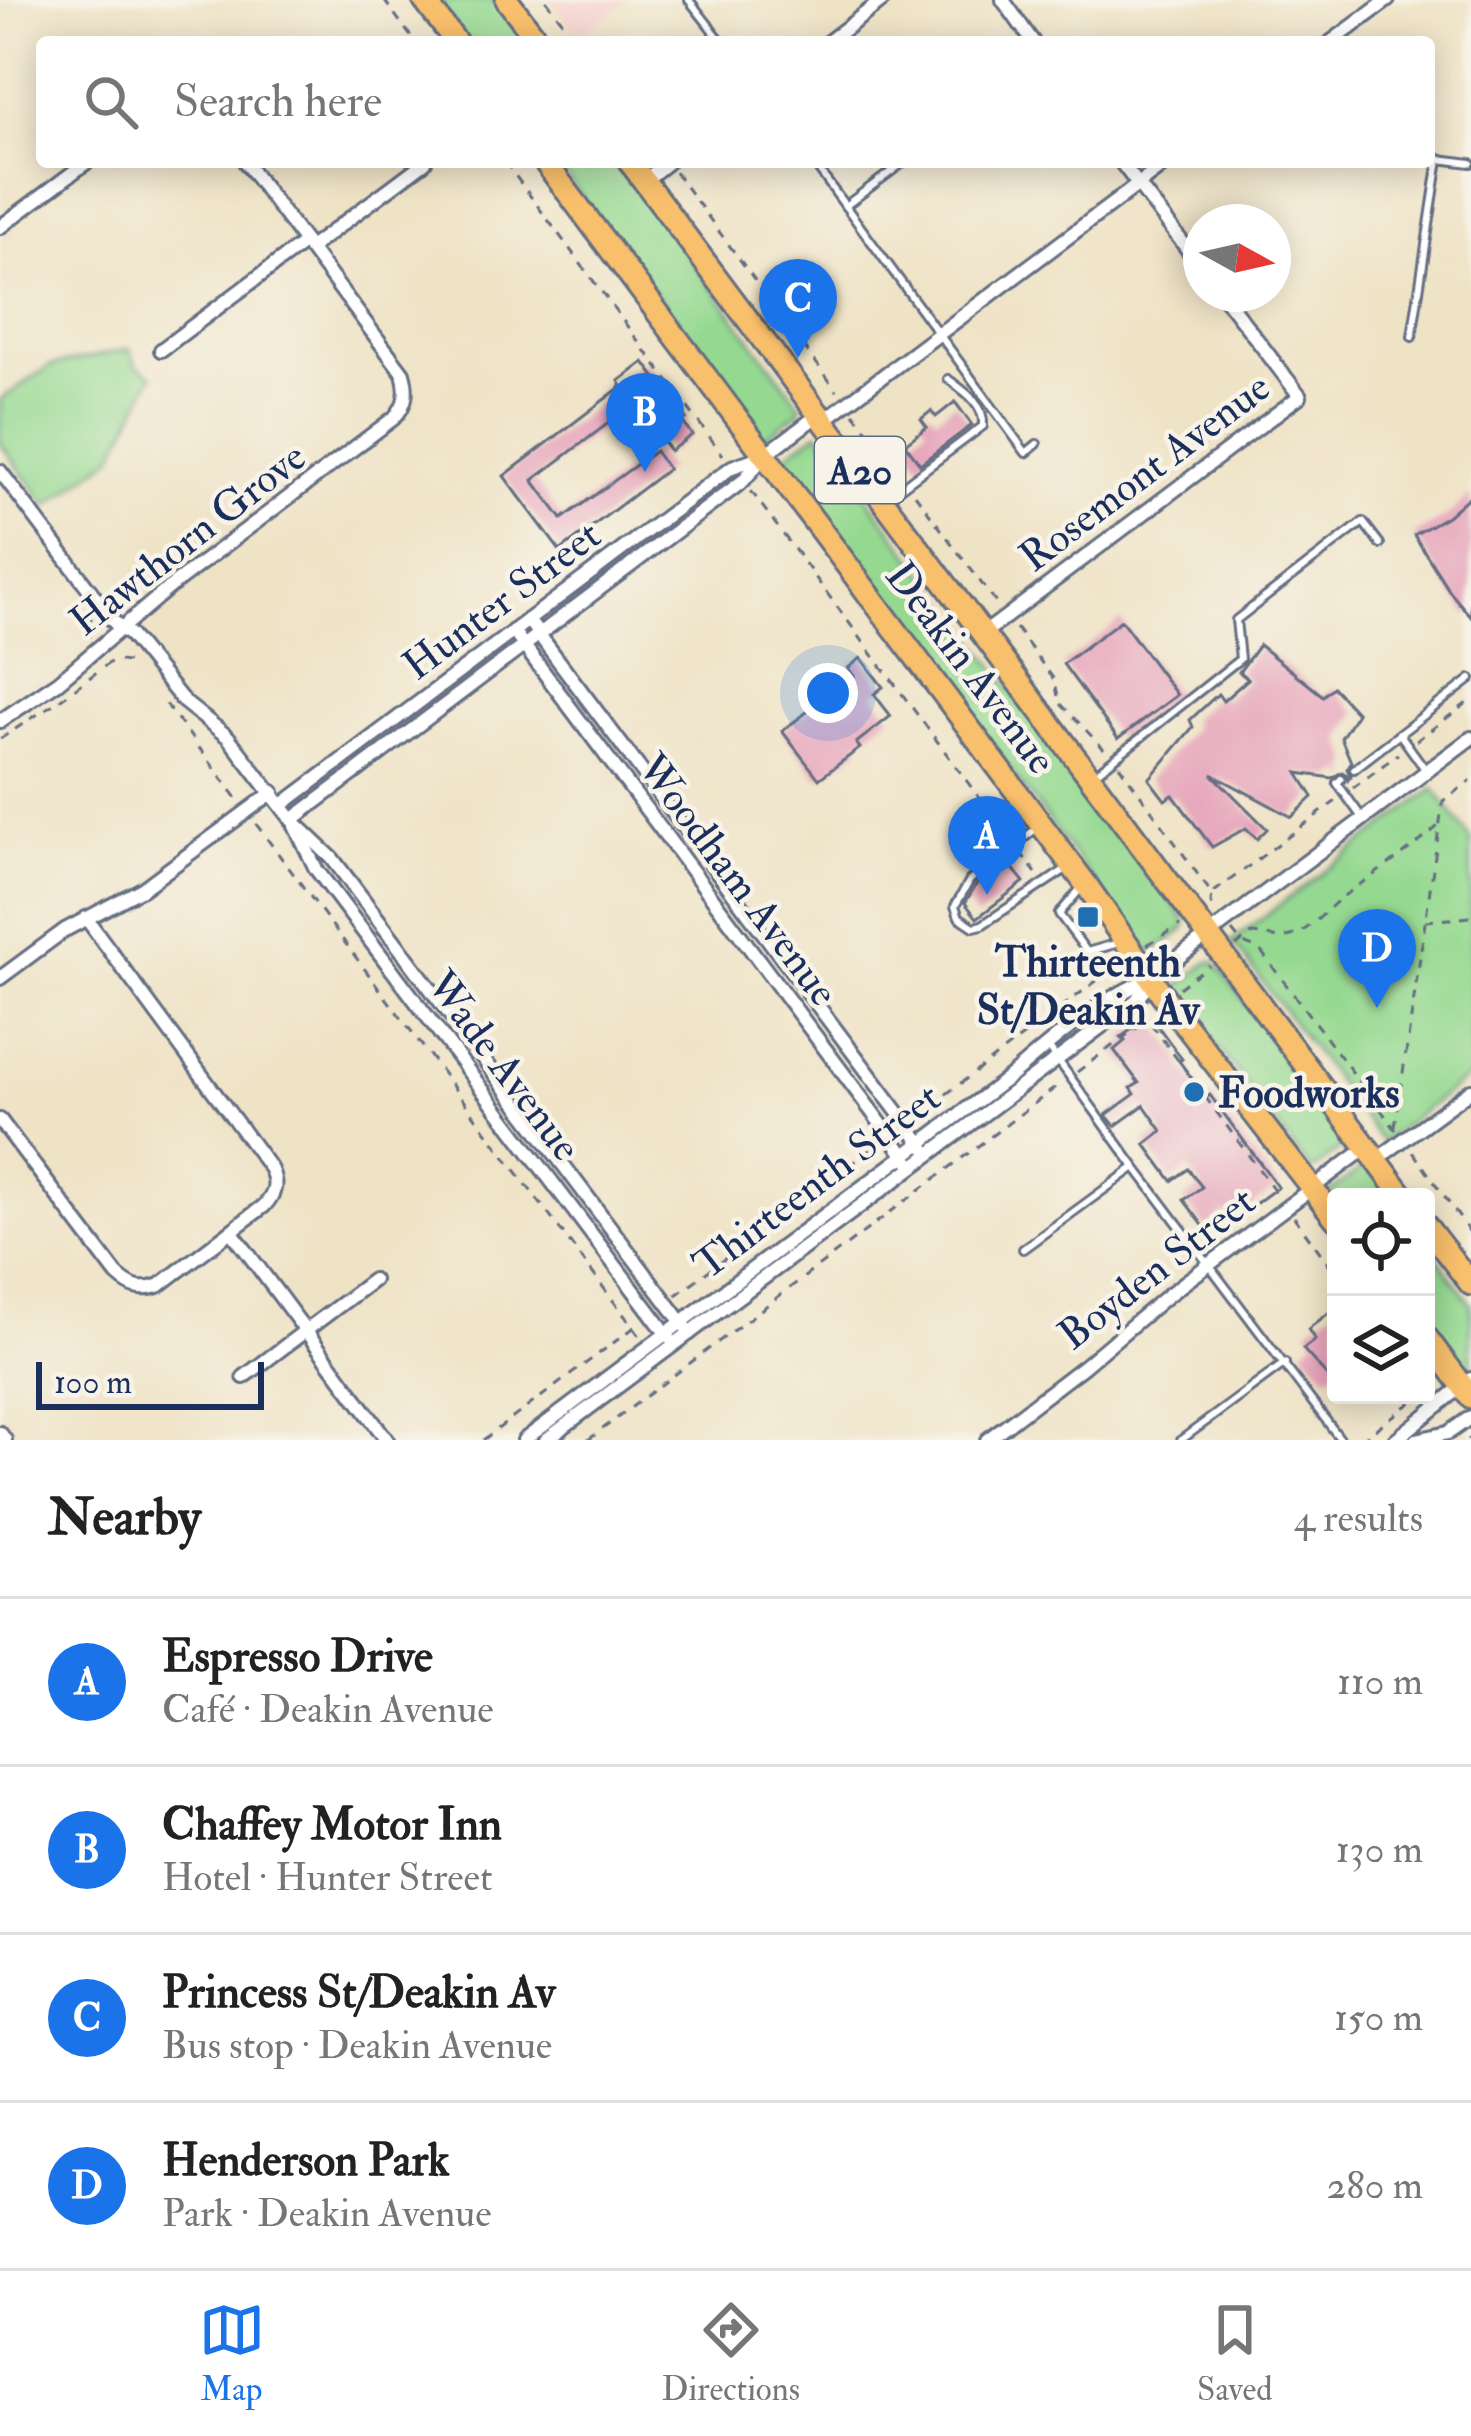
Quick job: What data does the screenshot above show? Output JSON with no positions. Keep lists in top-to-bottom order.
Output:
{
  "streets": {
    "highway": ["A20", "Deakin Avenue"],
    "street": [
      "Rosemont Avenue",
      "Hawthorn Grove",
      "Hunter Street",
      "Woodham Avenue",
      "Wade Avenue",
      "Thirteenth Street",
      "Boyden Street"
    ]
  },
  "crossings": [
    ["Rosemont Avenue", "Deakin Avenue"],
    ["Hawthorn Grove", "Wade Avenue"],
    ["Hunter Street", "Deakin Avenue"],
    ["Hunter Street", "Woodham Avenue"],
    ["Hunter Street", "Wade Avenue"],
    ["Deakin Avenue", "Thirteenth Street"],
    ["Deakin Avenue", "Boyden Street"],
    ["Woodham Avenue", "Thirteenth Street"],
    ["Wade Avenue", "Thirteenth Street"]
  ],
  "places": {
    "transit": ["Thirteenth St/Deakin Av"],
    "other": ["Foodworks"]
  },
  "scale_bar": "100 m",
  "north": "right",
  "page": {
    "search": "Search here",
    "pins": [
      "C",
      "B",
      "A",
      "D"
    ],
    "scale": "100 m",
    "heading": ["Nearby", "4 results"],
    "list": [
      {
        "mark": "A",
        "name": "Espresso Drive",
        "note": "Café · Deakin Avenue",
        "value": "110 m"
      },
      {
        "mark": "B",
        "name": "Chaffey Motor Inn",
        "note": "Hotel · Hunter Street",
        "value": "130 m"
      },
      {
        "mark": "C",
        "name": "Princess St/Deakin Av",
        "note": "Bus stop · Deakin Avenue",
        "value": "150 m"
      },
      {
        "mark": "D",
        "name": "Henderson Park",
        "note": "Park · Deakin Avenue",
        "value": "280 m"
      }
    ],
    "nav": ["Map", "Directions", "Saved"]
  }
}
